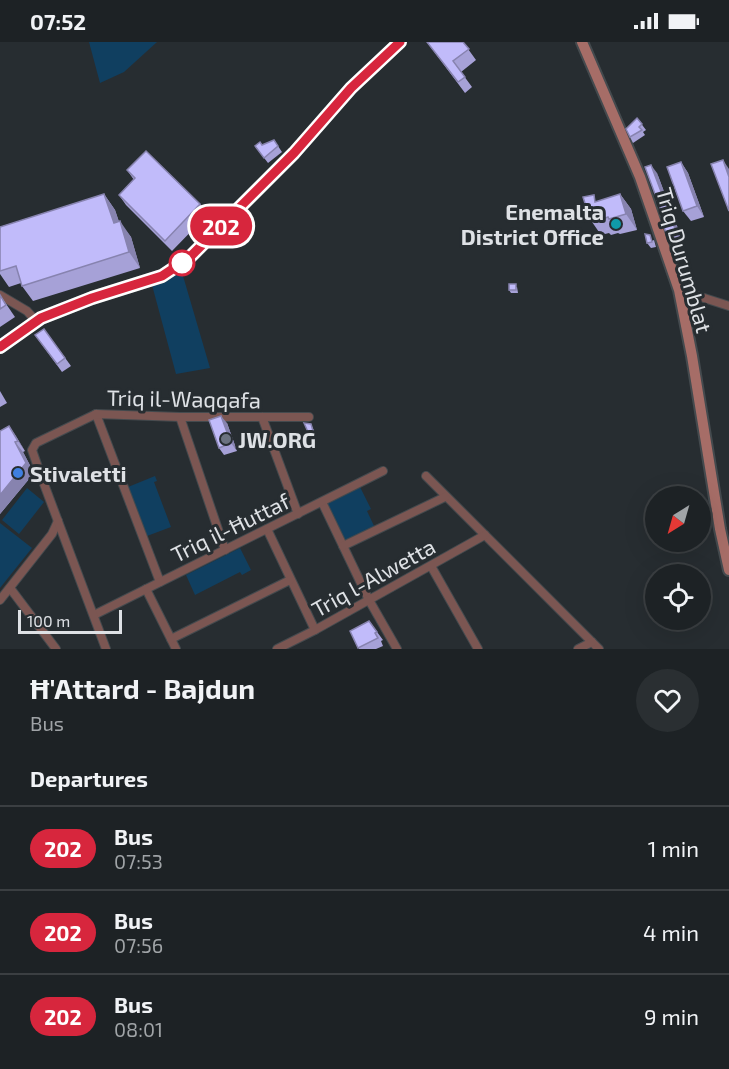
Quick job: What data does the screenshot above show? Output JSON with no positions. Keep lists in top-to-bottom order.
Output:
{
  "streets": {
    "street": [
      "Triq Durumblat",
      "Triq il-Waqqafa",
      "Triq il-Ħuttaf",
      "Triq l-Alwetta"
    ]
  },
  "places": ["Enemalta District Office", "JW.ORG", "Stivaletti"],
  "lines": ["bus line 202"],
  "scale_bar": "100 m",
  "north": "bottom left",
  "page": {
    "status": "07:52",
    "on_map": "202",
    "scale": "100 m",
    "heading": [
      ["Ħ'Attard - Bajdun", "Bus"],
      "Departures"
    ],
    "list": [
      {
        "mark": "202",
        "name": "Bus",
        "note": "07:53",
        "value": "1 min"
      },
      {
        "mark": "202",
        "name": "Bus",
        "note": "07:56",
        "value": "4 min"
      },
      {
        "mark": "202",
        "name": "Bus",
        "note": "08:01",
        "value": "9 min"
      }
    ]
  }
}
